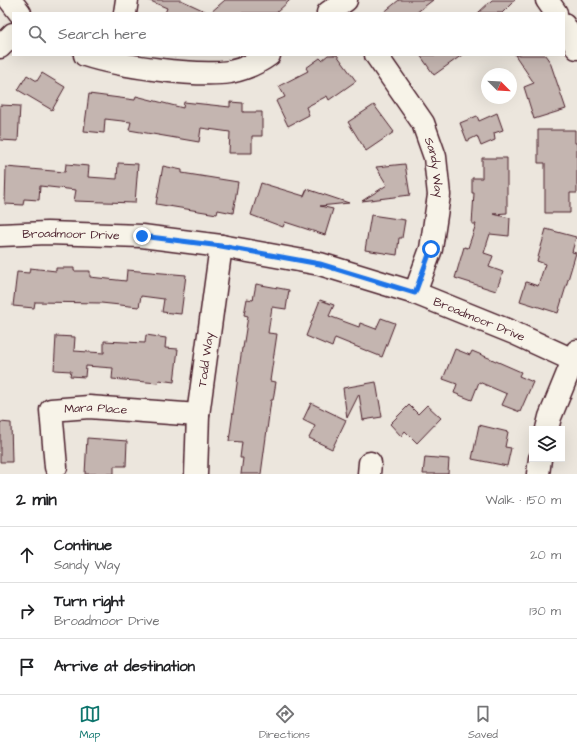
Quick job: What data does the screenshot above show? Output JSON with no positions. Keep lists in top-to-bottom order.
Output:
{
  "streets": {
    "street": [
      "Sandy Way",
      "Broadmoor Drive",
      "Todd Way",
      "Mara Place"
    ]
  },
  "crossings": [
    ["Sandy Way", "Broadmoor Drive"],
    ["Broadmoor Drive", "Todd Way"],
    ["Todd Way", "Mara Place"]
  ],
  "north": "bottom right",
  "page": {
    "search": "Search here",
    "heading": ["2 min", "Walk · 150 m"],
    "list": [
      ["Continue", "Sandy Way", "20 m"],
      ["Turn right", "Broadmoor Drive", "130 m"],
      "Arrive at destination"
    ],
    "nav": ["Map", "Directions", "Saved"]
  }
}
